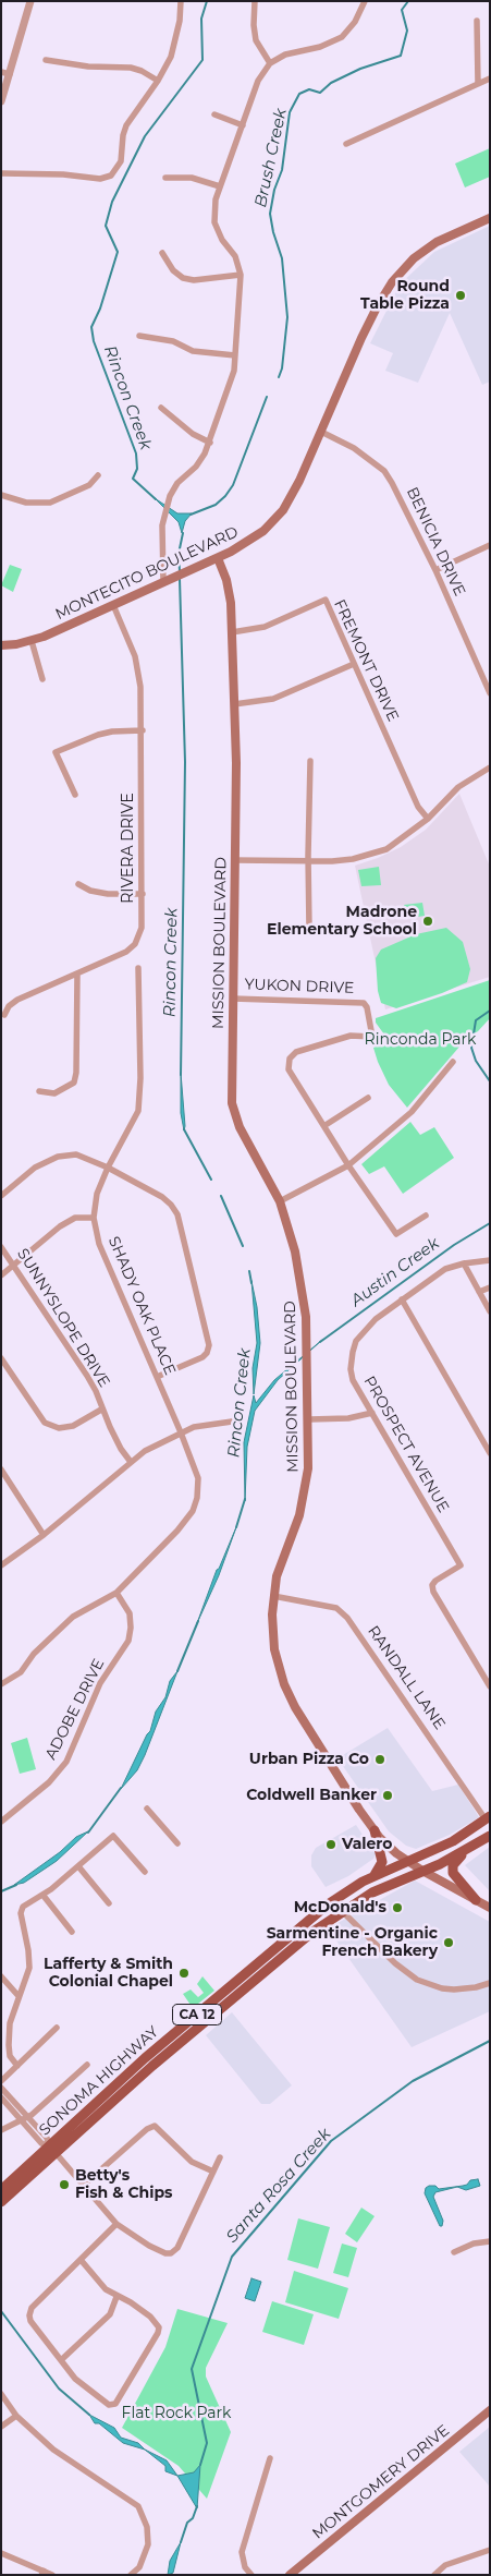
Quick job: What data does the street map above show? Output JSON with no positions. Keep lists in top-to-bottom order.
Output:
{
  "streets": {
    "main road": [
      "MONTECITO BOULEVARD",
      "MISSION BOULEVARD",
      "CA 12",
      "SONOMA HIGHWAY",
      "MONTGOMERY DRIVE"
    ],
    "street": [
      "BENICIA DRIVE",
      "FREMONT DRIVE",
      "RIVERA DRIVE",
      "YUKON DRIVE",
      "SHADY OAK PLACE",
      "SUNNYSLOPE DRIVE",
      "PROSPECT AVENUE",
      "RANDALL LANE",
      "ADOBE DRIVE"
    ]
  },
  "crossings": [
    ["BENICIA DRIVE", "MONTECITO BOULEVARD"],
    ["MONTECITO BOULEVARD", "RIVERA DRIVE"],
    ["MONTECITO BOULEVARD", "MISSION BOULEVARD"],
    ["FREMONT DRIVE", "MISSION BOULEVARD"],
    ["MISSION BOULEVARD", "YUKON DRIVE"],
    ["MISSION BOULEVARD", "RANDALL LANE"],
    ["MISSION BOULEVARD", "SONOMA HIGHWAY"],
    ["SHADY OAK PLACE", "ADOBE DRIVE"],
    ["RANDALL LANE", "SONOMA HIGHWAY"]
  ],
  "water": [
    "Brush Creek",
    "Rincon Creek",
    "Austin Creek",
    "Santa Rosa Creek"
  ],
  "parks": ["Rinconda Park", "Flat Rock Park"],
  "places": [
    "Round Table Pizza",
    "Madrone Elementary School",
    "Urban Pizza Co",
    "Coldwell Banker",
    "Valero",
    "McDonald's",
    "Sarmentine - Organic French Bakery",
    "Lafferty & Smith Colonial Chapel",
    "Betty's Fish & Chips"
  ]
}
